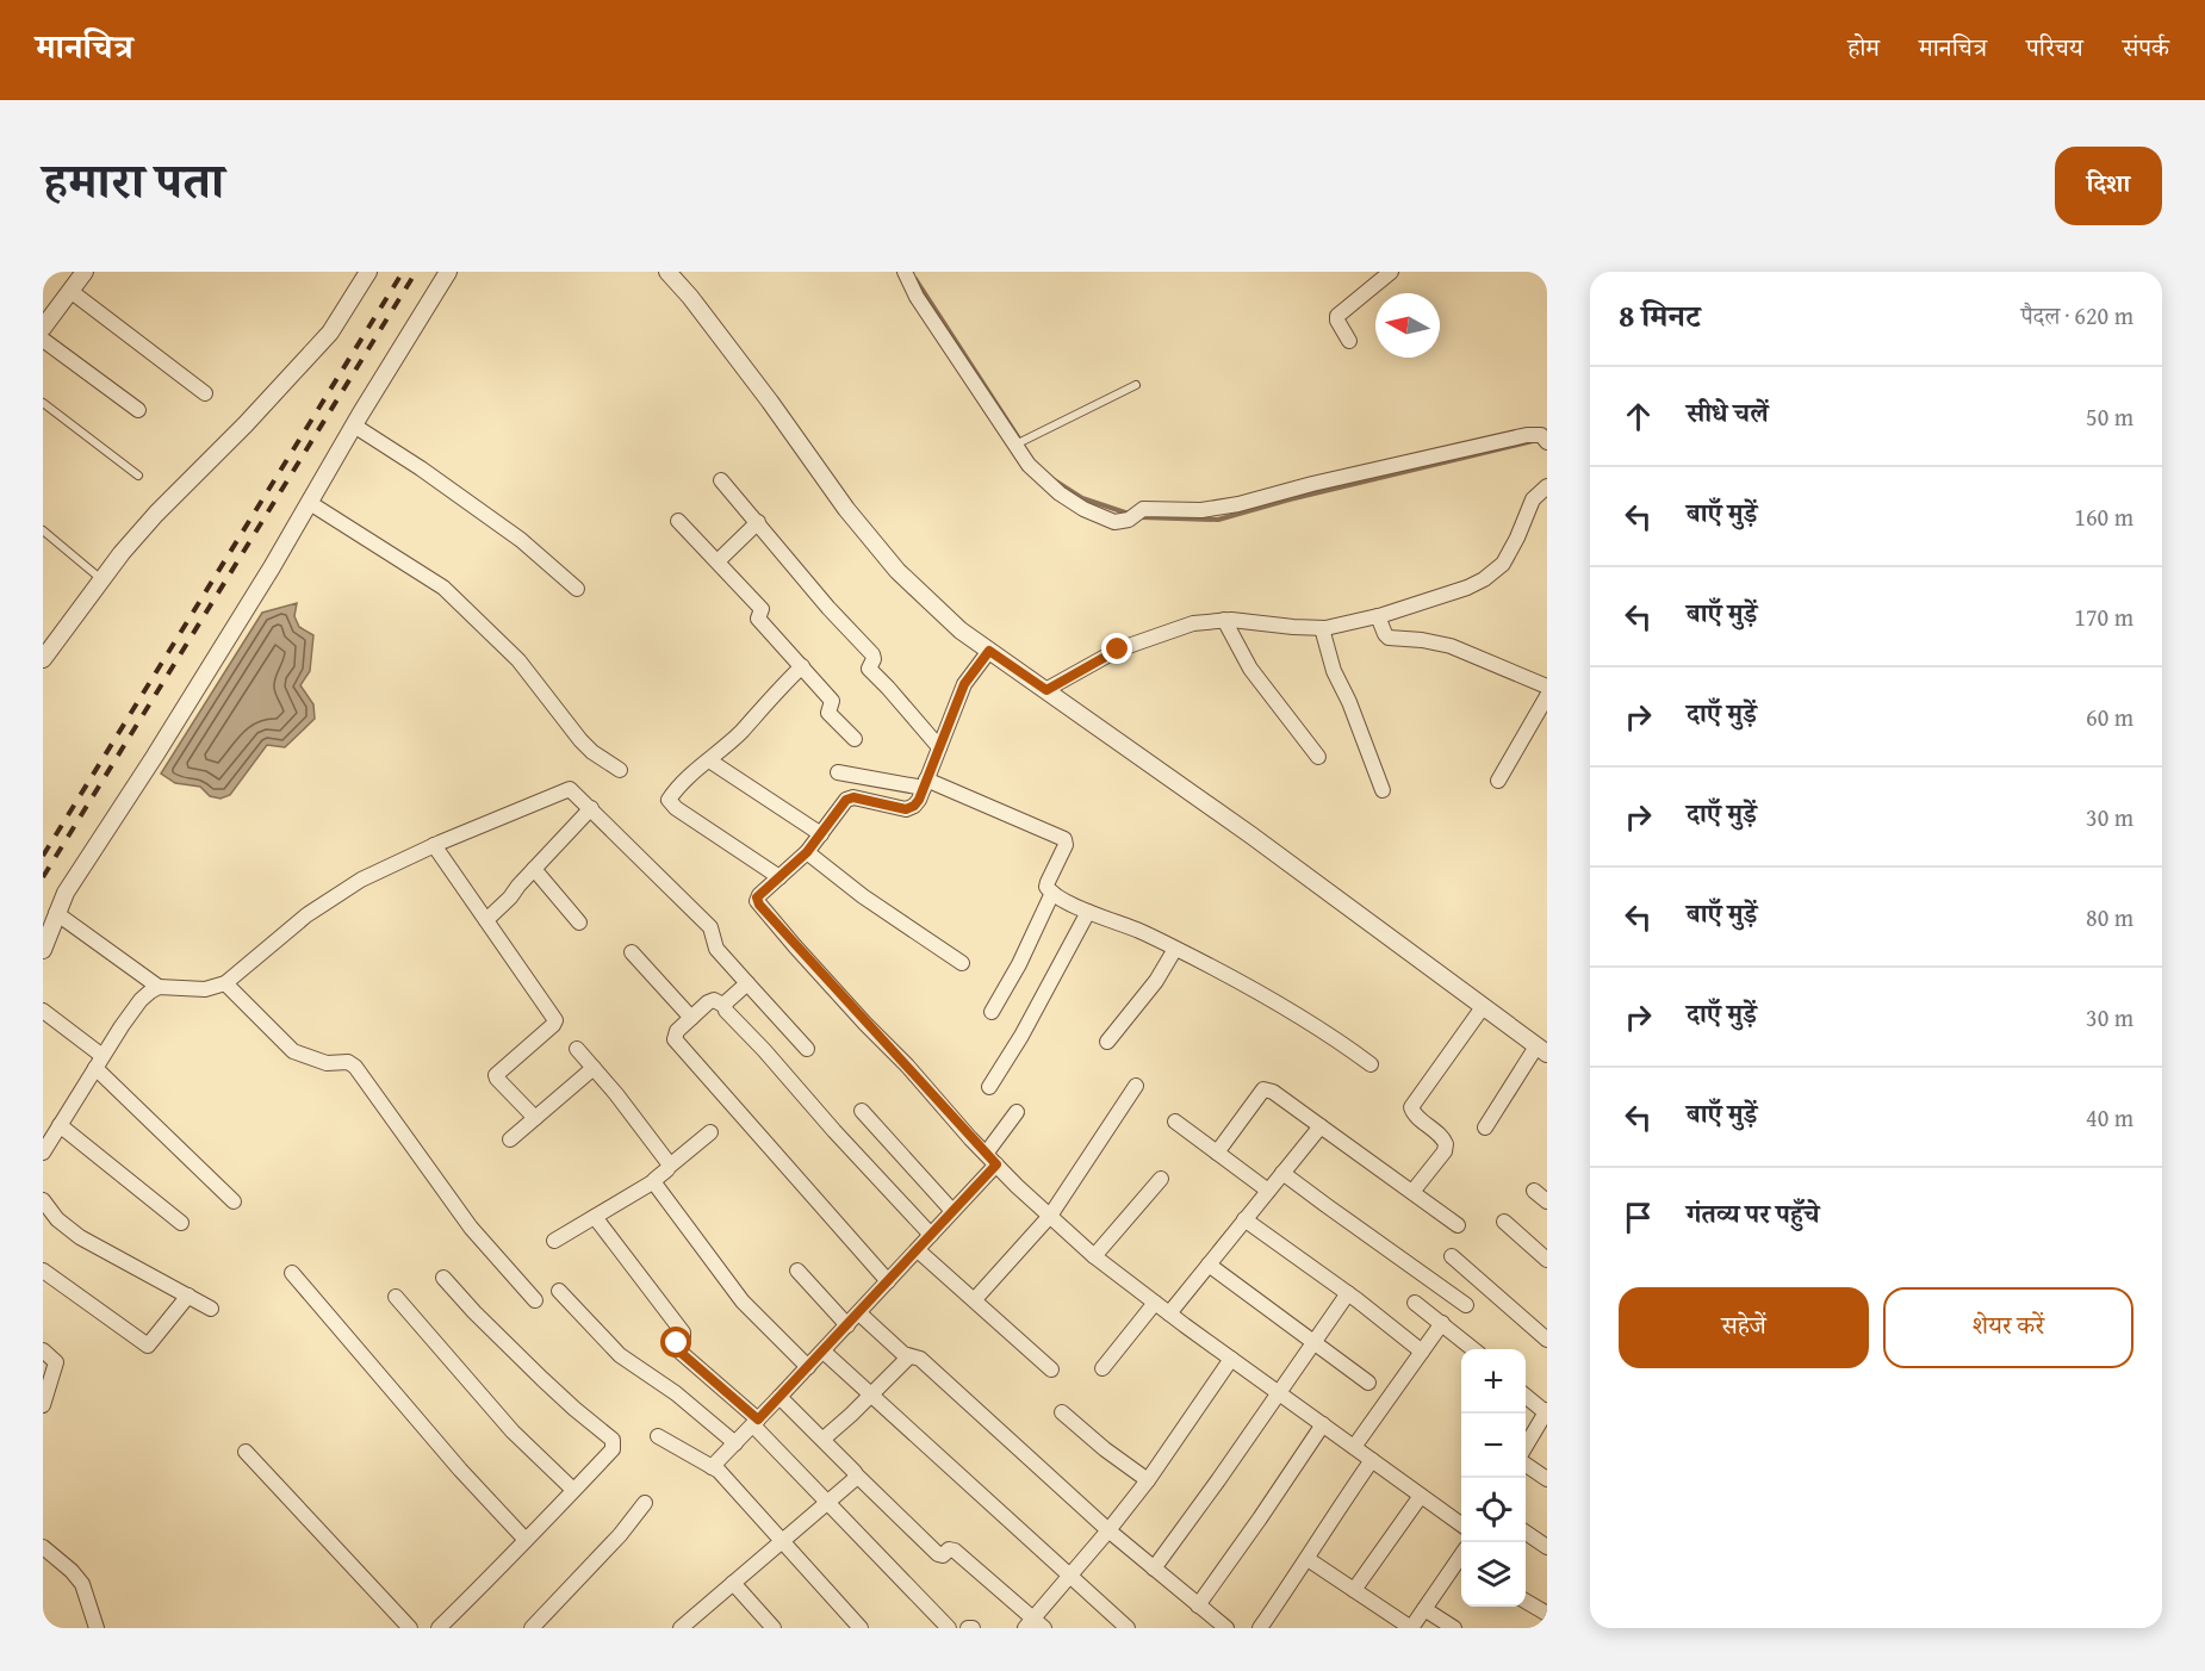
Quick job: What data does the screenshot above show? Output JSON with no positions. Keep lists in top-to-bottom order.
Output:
{
  "north": "left",
  "page": {
    "header": "मानचित्र",
    "nav": [
      "होम",
      "मानचित्र",
      "परिचय",
      "संपर्क"
    ],
    "title": "हमारा पता",
    "buttons": [
      "दिशा",
      ["सहेजें", "शेयर करें"]
    ],
    "heading": ["8 मिनट", "पैदल · 620 m"],
    "list": [
      ["सीधे चलें", "50 m"],
      ["बाएँ मुड़ें", "160 m"],
      ["बाएँ मुड़ें", "170 m"],
      ["दाएँ मुड़ें", "60 m"],
      ["दाएँ मुड़ें", "30 m"],
      ["बाएँ मुड़ें", "80 m"],
      ["दाएँ मुड़ें", "30 m"],
      ["बाएँ मुड़ें", "40 m"],
      "गंतव्य पर पहुँचे"
    ],
    "map_buttons": ["+", "−"]
  }
}
